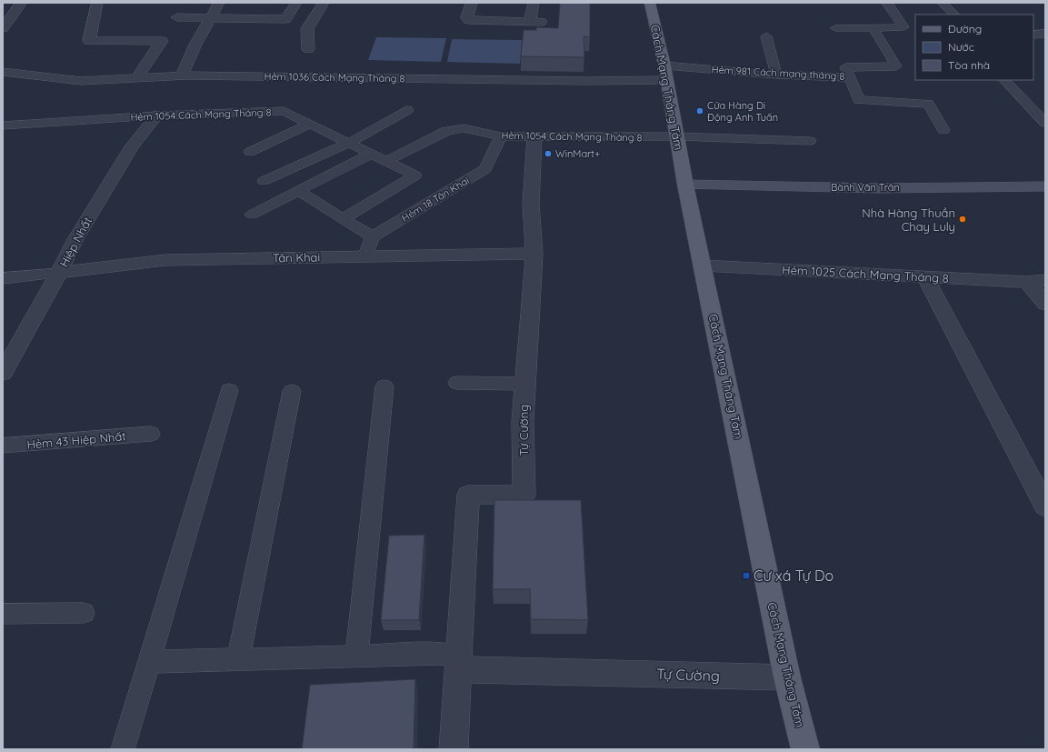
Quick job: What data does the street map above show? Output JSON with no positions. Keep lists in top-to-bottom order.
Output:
{
  "streets": {
    "main road": ["Cách Mạng Tháng Tám"],
    "street": [
      "Bành Văn Trân",
      "Hiệp Nhất",
      "Tân Khai",
      "Hẻm 1025 Cách Mạng Tháng 8",
      "Tự Cường"
    ],
    "lane": [
      "Hẻm 981 Cách mạng tháng 8",
      "Hẻm 1036 Cách Mạng Tháng 8",
      "Hẻm 1054 Cách Mạng Tháng 8",
      "Hẻm 18 Tân Khai",
      "Hẻm 43 Hiệp Nhất"
    ]
  },
  "crossings": [
    ["Hẻm 981 Cách mạng tháng 8", "Cách Mạng Tháng Tám"],
    ["Hẻm 1036 Cách Mạng Tháng 8", "Cách Mạng Tháng Tám"],
    ["Cách Mạng Tháng Tám", "Hẻm 1054 Cách Mạng Tháng 8"],
    ["Cách Mạng Tháng Tám", "Bành Văn Trân"],
    ["Cách Mạng Tháng Tám", "Hẻm 1025 Cách Mạng Tháng 8"],
    ["Cách Mạng Tháng Tám", "Tự Cường"],
    ["Hẻm 1054 Cách Mạng Tháng 8", "Hẻm 18 Tân Khai"],
    ["Hẻm 1054 Cách Mạng Tháng 8", "Hiệp Nhất"],
    ["Hẻm 1054 Cách Mạng Tháng 8", "Tự Cường"],
    ["Hiệp Nhất", "Tân Khai"],
    ["Tân Khai", "Tự Cường"]
  ],
  "places": {
    "other": ["Cửa Hàng Di Động Anh Tuấn", "WinMart+", "Nhà Hàng Thuần Chay Luly"],
    "transit": ["Cư xá Tự Do"]
  },
  "legend": ["Đường", "Nước", "Tòa nhà"]
}
